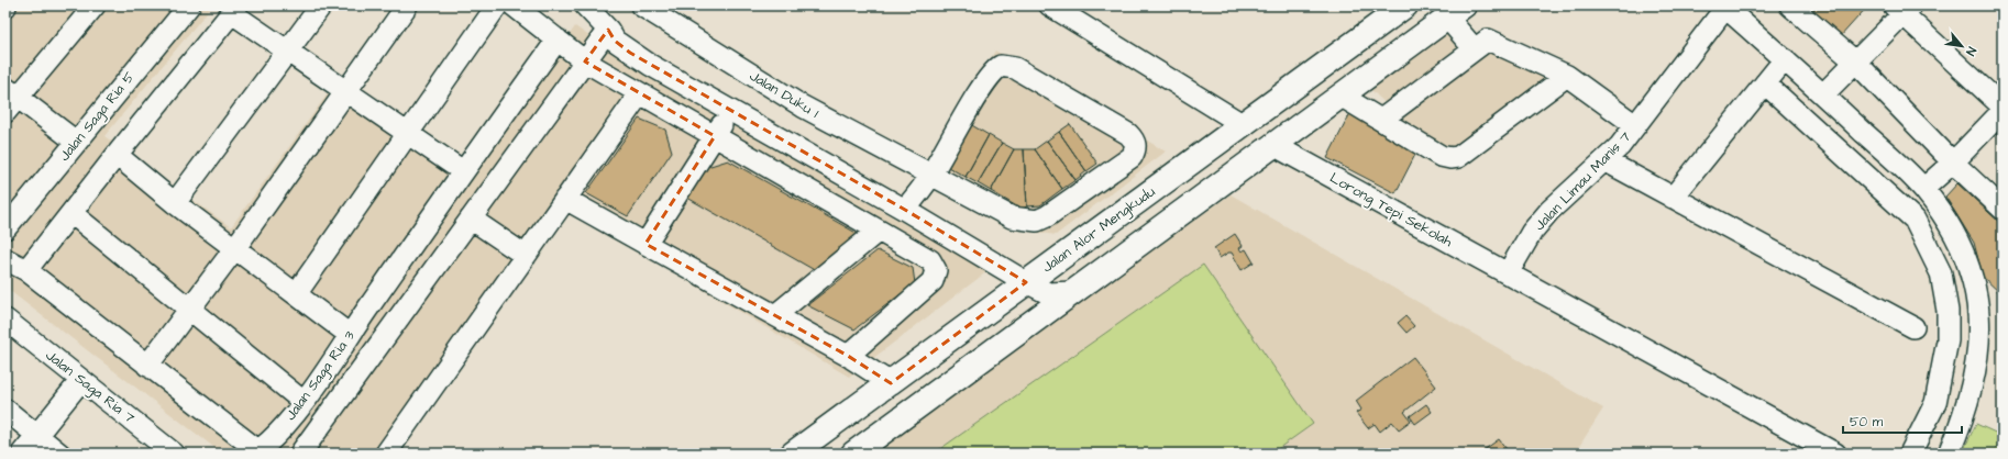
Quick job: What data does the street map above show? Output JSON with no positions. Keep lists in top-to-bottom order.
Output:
{
  "streets": {
    "main road": ["Jalan Alor Mengkudu"],
    "street": [
      "Jalan Duku 1",
      "Jalan Saga Ria 5",
      "Jalan Limau Manis 7",
      "Lorong Tepi Sekolah",
      "Jalan Saga Ria 3",
      "Jalan Saga Ria 7"
    ]
  },
  "crossings": [
    ["Jalan Limau Manis 7", "Lorong Tepi Sekolah"]
  ],
  "scale_bar": "50 m",
  "north": "bottom right"
}
